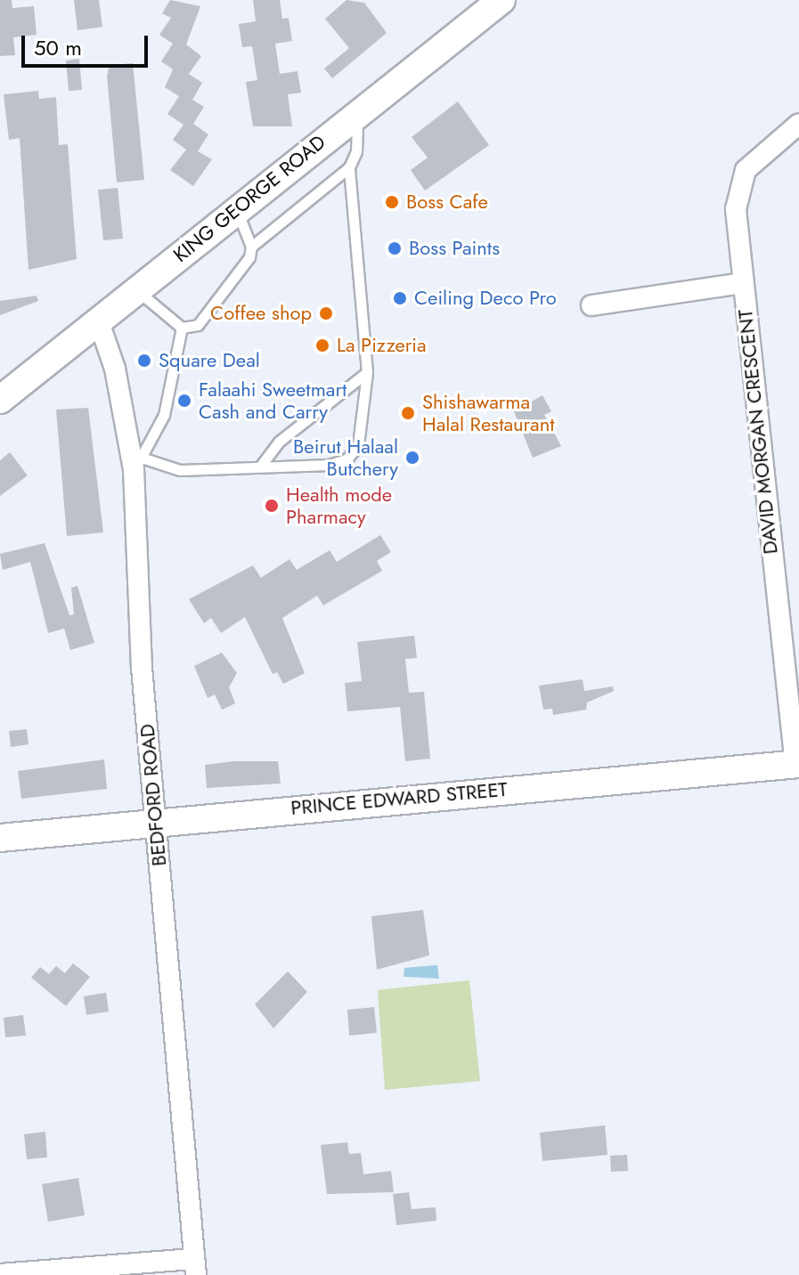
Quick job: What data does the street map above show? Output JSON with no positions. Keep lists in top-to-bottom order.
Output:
{
  "streets": {
    "main road": ["KING GEORGE ROAD", "PRINCE EDWARD STREET"],
    "street": ["DAVID MORGAN CRESCENT", "BEDFORD ROAD"]
  },
  "crossings": [
    ["KING GEORGE ROAD", "BEDFORD ROAD"],
    ["DAVID MORGAN CRESCENT", "PRINCE EDWARD STREET"],
    ["BEDFORD ROAD", "PRINCE EDWARD STREET"]
  ],
  "places": [
    "Boss Cafe",
    "Boss Paints",
    "Ceiling Deco Pro",
    "Coffee shop",
    "La Pizzeria",
    "Square Deal",
    "Falaahi Sweetmart Cash and Carry",
    "Shishawarma Halal Restaurant",
    "Beirut Halaal Butchery",
    "Health mode Pharmacy"
  ],
  "scale_bar": "50 m"
}
